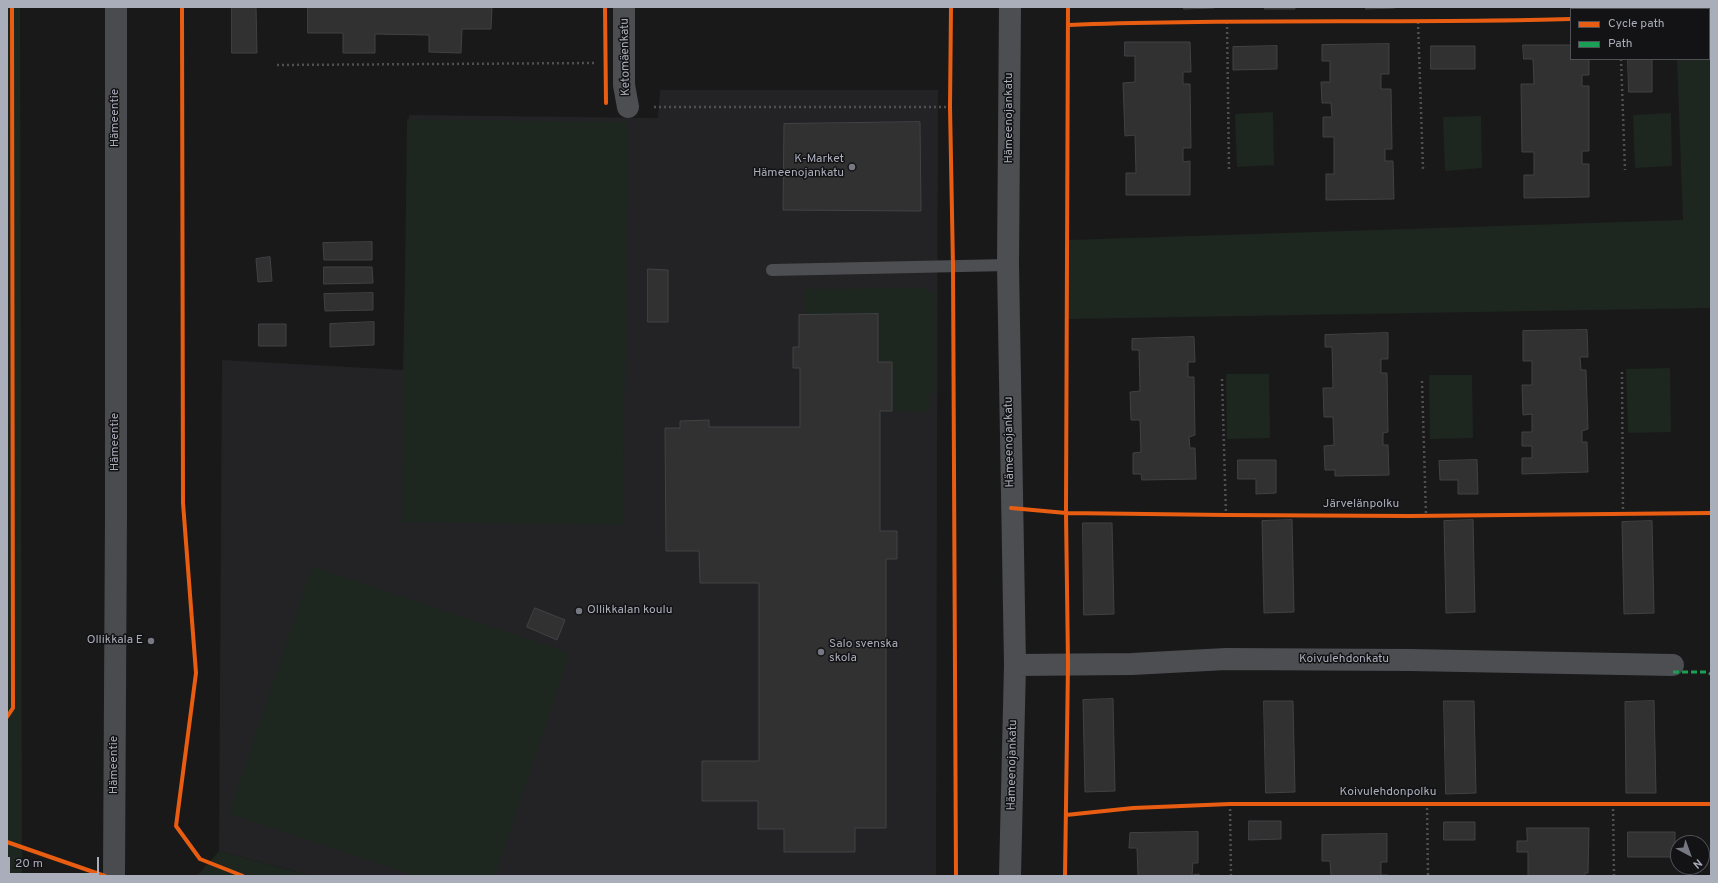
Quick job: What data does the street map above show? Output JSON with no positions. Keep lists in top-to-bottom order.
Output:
{
  "streets": {
    "main road": ["Hämeentie"],
    "street": ["Ketomäenkatu", "Hämeenojankatu", "Koivulehdonkatu"],
    "cycle path": ["Järvelänpolku", "Koivulehdonpolku"]
  },
  "crossings": [
    ["Hämeenojankatu", "Koivulehdonkatu"]
  ],
  "places": [
    "K-Market Hämeenojankatu",
    "Ollikkalan koulu",
    "Ollikkala E",
    "Salo svenska skola"
  ],
  "legend": ["Cycle path", "Path"],
  "scale_bar": "20 m",
  "north": "bottom right"
}
